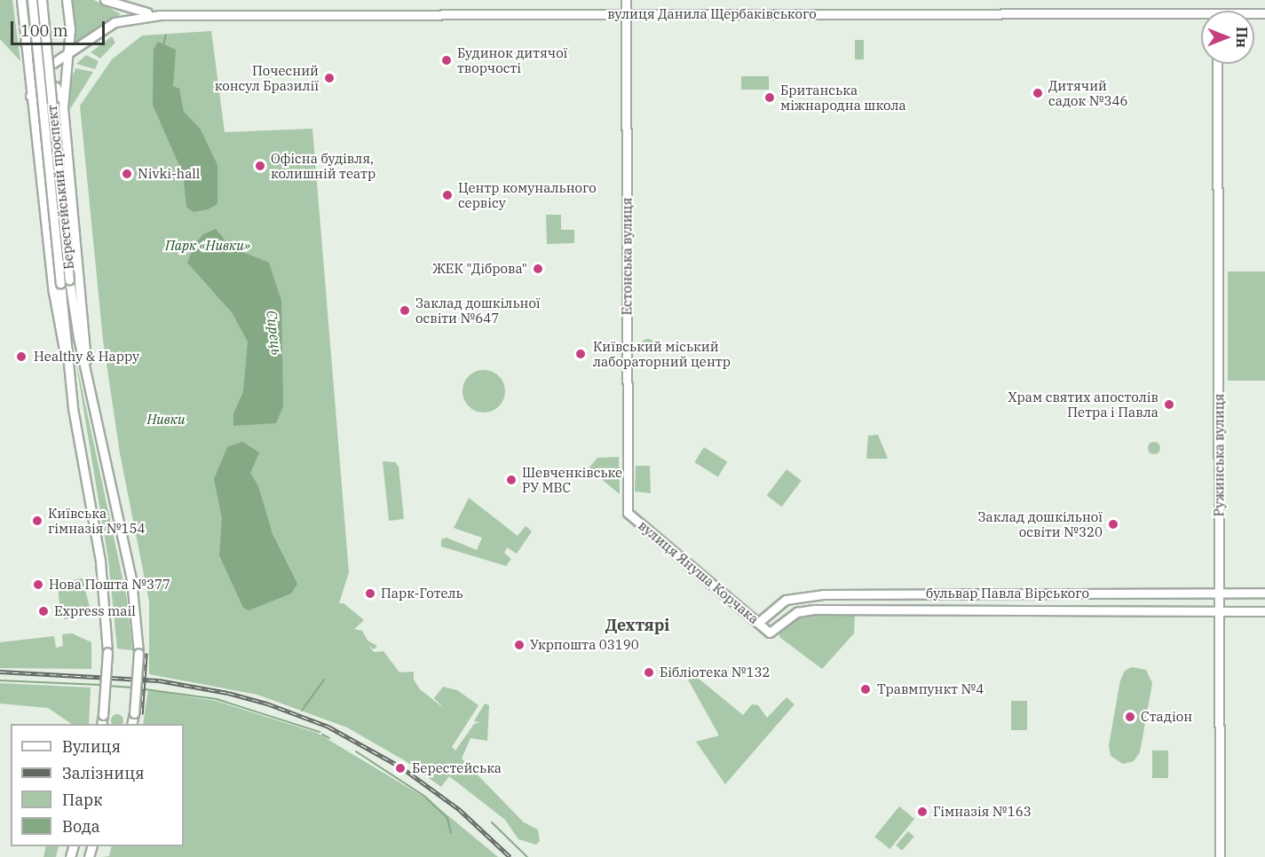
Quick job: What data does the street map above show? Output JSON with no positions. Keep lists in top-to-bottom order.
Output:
{
  "streets": {
    "main road": [
      "вулиця Данила Щербаківського",
      "Берестейський проспект",
      "Естонська вулиця",
      "Ружинська вулиця",
      "вулиця Януша Корчака",
      "бульвар Павла Вірського"
    ]
  },
  "crossings": [
    ["вулиця Данила Щербаківського", "Берестейський проспект"],
    ["вулиця Данила Щербаківського", "Естонська вулиця"],
    ["Естонська вулиця", "вулиця Януша Корчака"],
    ["Ружинська вулиця", "бульвар Павла Вірського"],
    ["вулиця Януша Корчака", "бульвар Павла Вірського"]
  ],
  "districts": ["Дехтярі"],
  "water": ["Сирець"],
  "parks": ["Парк «Нивки»", "Нивки"],
  "places": [
    "Будинок дитячої творчості",
    "Почесний консул Бразилії",
    "Дитячий садок №346",
    "Британська міжнародна школа",
    "Офісна будівля, колишній театр",
    "Nivki-hall",
    "Центр комунального сервісу",
    "ЖЕК \"Діброва\"",
    "Заклад дошкільної освіти №647",
    "Київський міський лабораторний центр",
    "Healthy & Happy",
    "Храм святих апостолів Петра і Павла",
    "Шевченківське РУ МВС",
    "Київська гімназія №154",
    "Заклад дошкільної освіти №320",
    "Нова Пошта №377",
    "Парк-Готель",
    "Express mail",
    "Укрпошта 03190",
    "Бібліотека №132",
    "Травмпункт №4",
    "Стадіон",
    "Берестейська",
    "Гімназія №163"
  ],
  "legend": [
    "Вулиця",
    "Залізниця",
    "Парк",
    "Вода"
  ],
  "scale_bar": "100 m",
  "north": "right"
}
